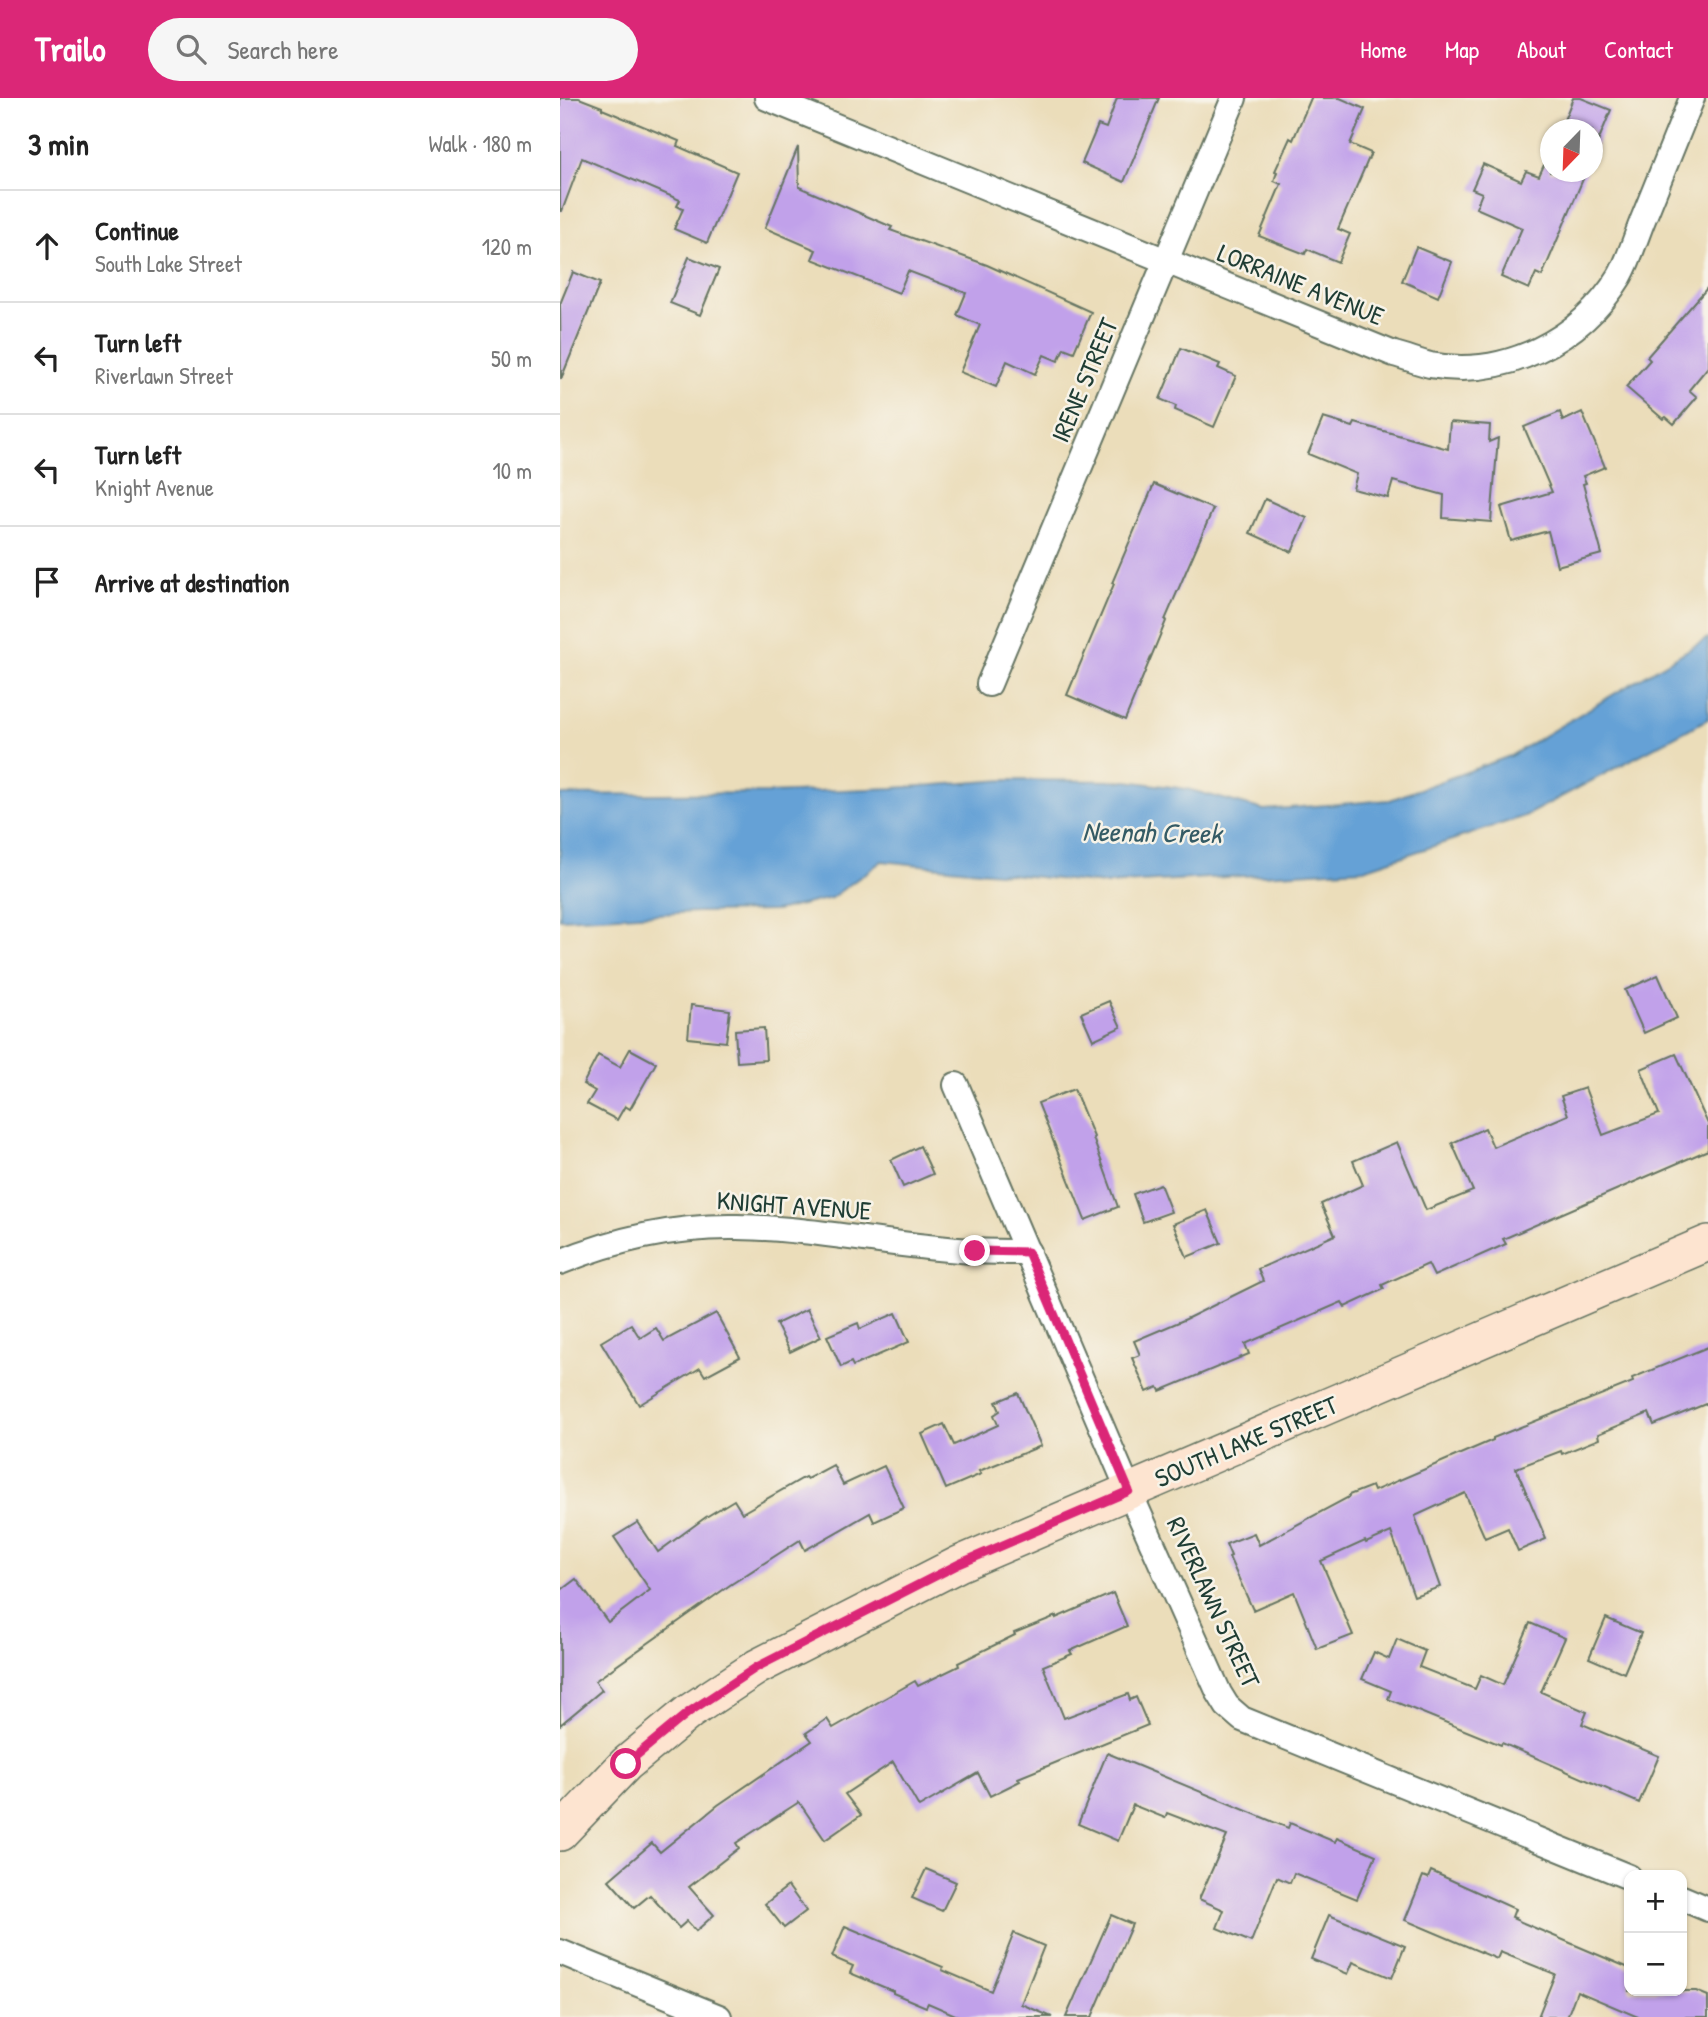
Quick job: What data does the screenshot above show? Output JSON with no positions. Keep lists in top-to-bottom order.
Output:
{
  "streets": {
    "street": [
      "LORRAINE AVENUE",
      "IRENE STREET",
      "KNIGHT AVENUE",
      "SOUTH LAKE STREET",
      "RIVERLAWN STREET"
    ]
  },
  "crossings": [
    ["LORRAINE AVENUE", "IRENE STREET"],
    ["KNIGHT AVENUE", "RIVERLAWN STREET"],
    ["SOUTH LAKE STREET", "RIVERLAWN STREET"]
  ],
  "water": ["Neenah Creek"],
  "north": "bottom left",
  "page": {
    "header": "Trailo",
    "search": "Search here",
    "nav": [
      "Home",
      "Map",
      "About",
      "Contact"
    ],
    "heading": ["3 min", "Walk · 180 m"],
    "list": [
      ["Continue", "South Lake Street", "120 m"],
      ["Turn left", "Riverlawn Street", "50 m"],
      ["Turn left", "Knight Avenue", "10 m"],
      "Arrive at destination"
    ],
    "map_buttons": ["+", "−"]
  }
}
